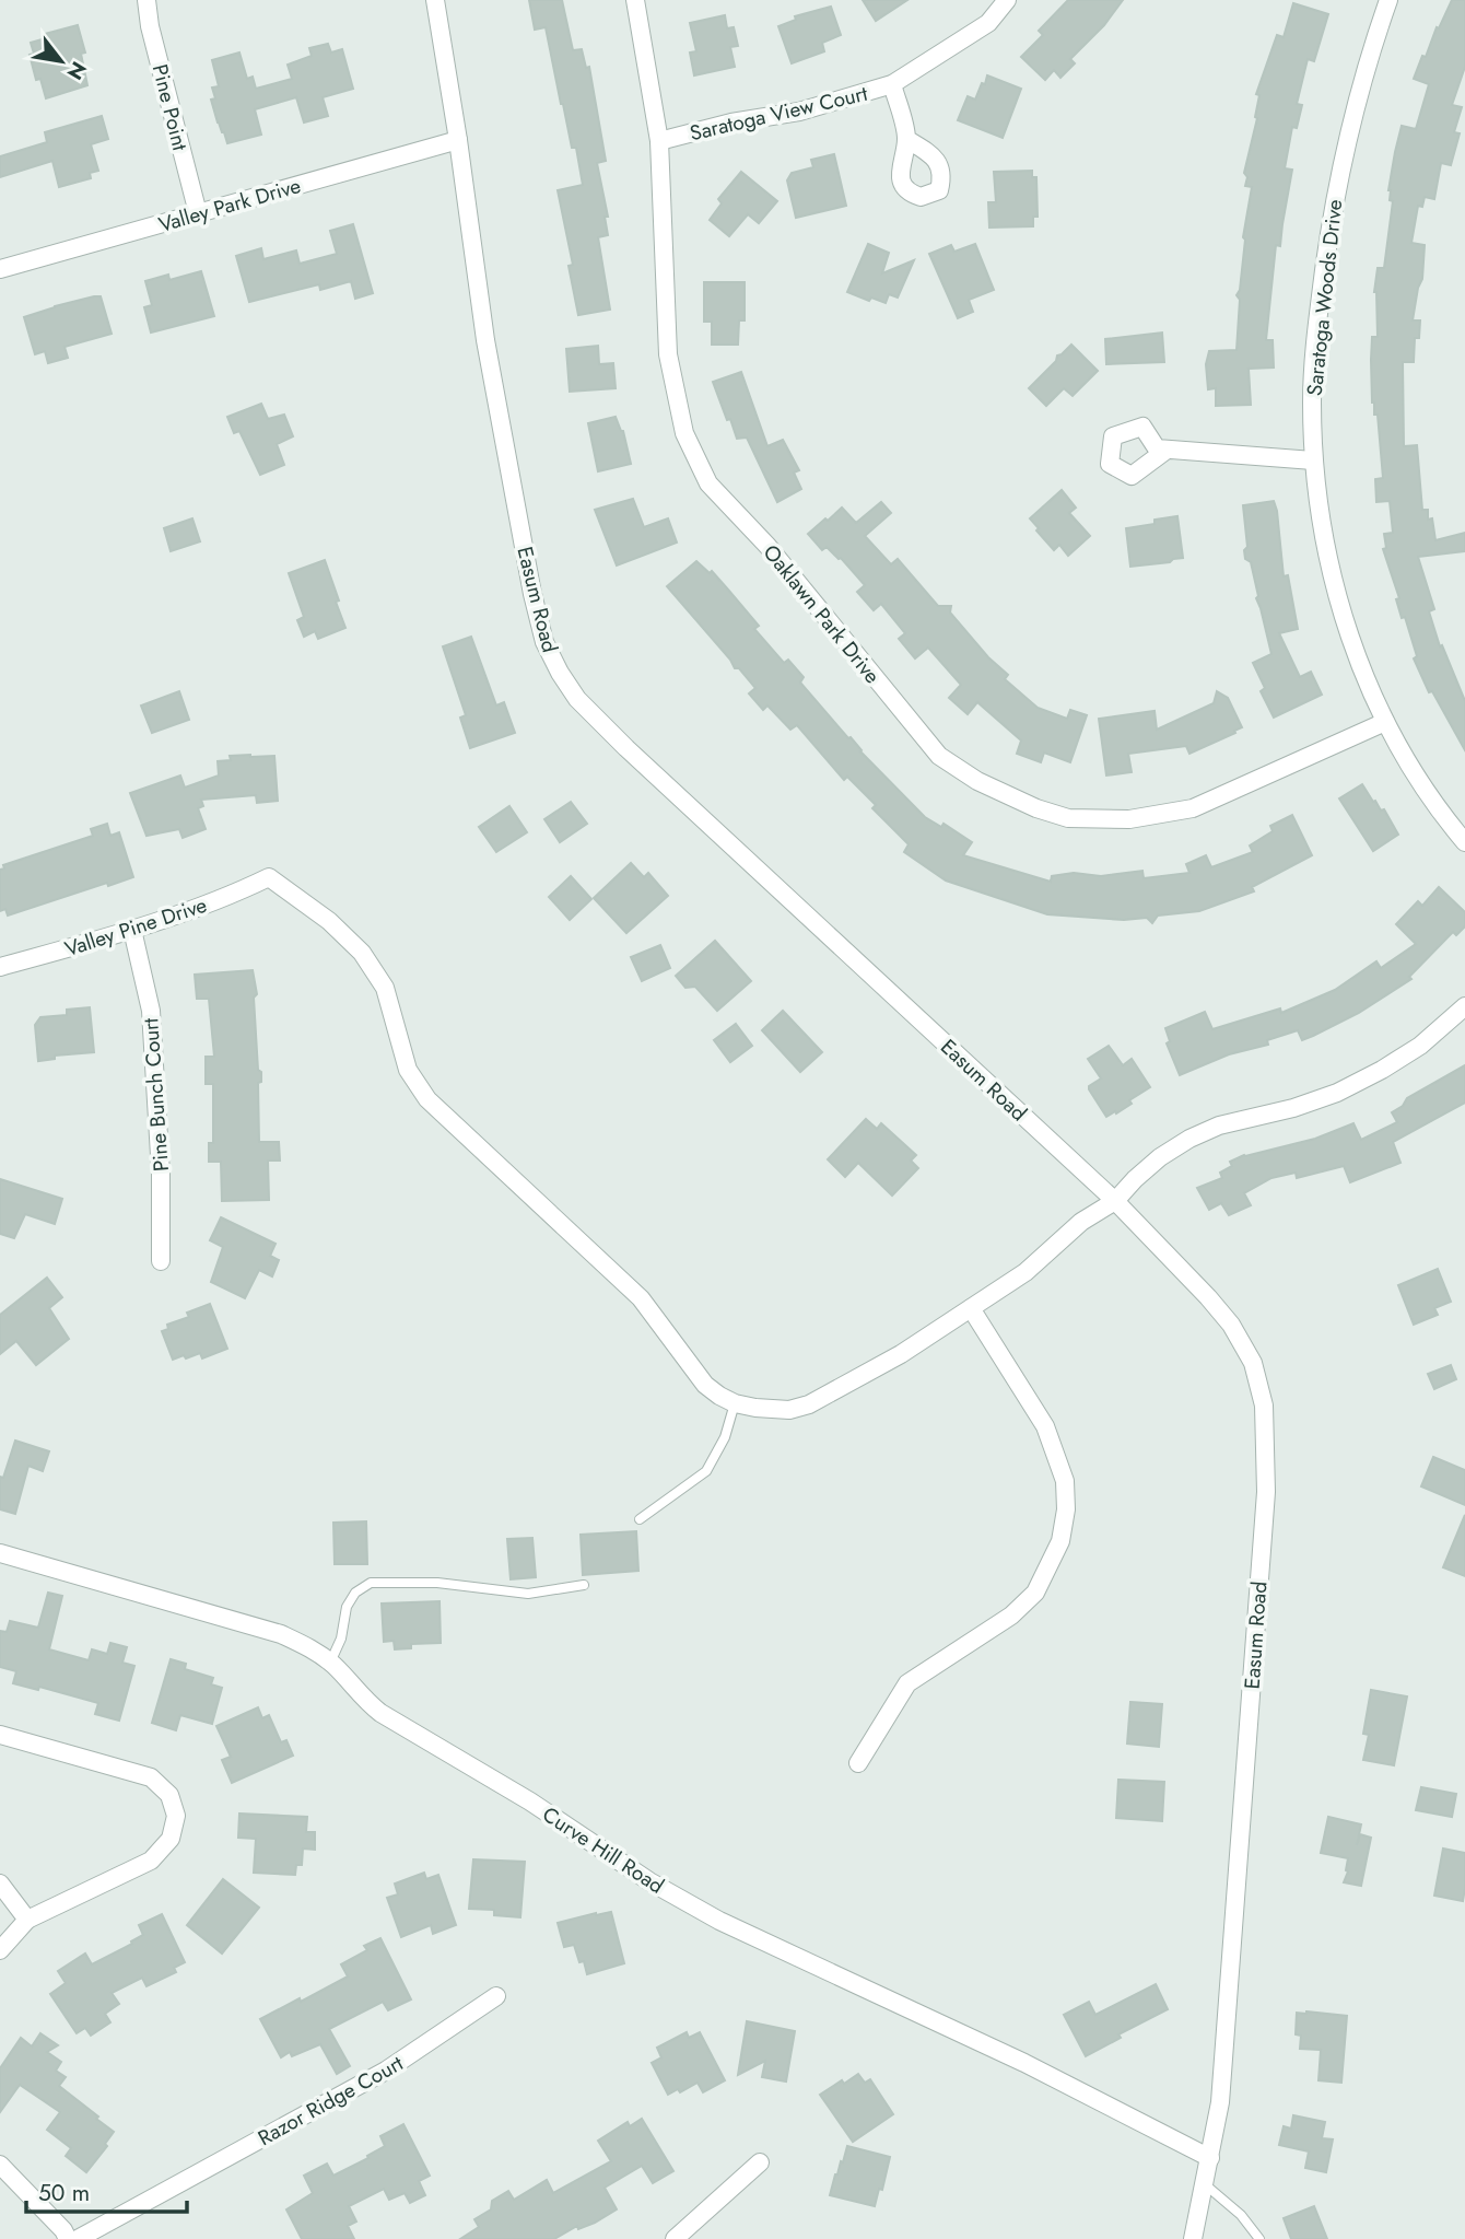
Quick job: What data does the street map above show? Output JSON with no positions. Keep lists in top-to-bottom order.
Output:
{
  "streets": {
    "street": [
      "Pine Point",
      "Saratoga View Court",
      "Valley Park Drive",
      "Saratoga Woods Drive",
      "Easum Road",
      "Oaklawn Park Drive",
      "Valley Pine Drive",
      "Pine Bunch Court",
      "Curve Hill Road",
      "Razor Ridge Court"
    ]
  },
  "crossings": [
    ["Pine Point", "Valley Park Drive"],
    ["Saratoga View Court", "Oaklawn Park Drive"],
    ["Valley Park Drive", "Easum Road"],
    ["Saratoga Woods Drive", "Oaklawn Park Drive"],
    ["Easum Road", "Curve Hill Road"],
    ["Valley Pine Drive", "Pine Bunch Court"]
  ],
  "scale_bar": "50 m",
  "north": "bottom right"
}
